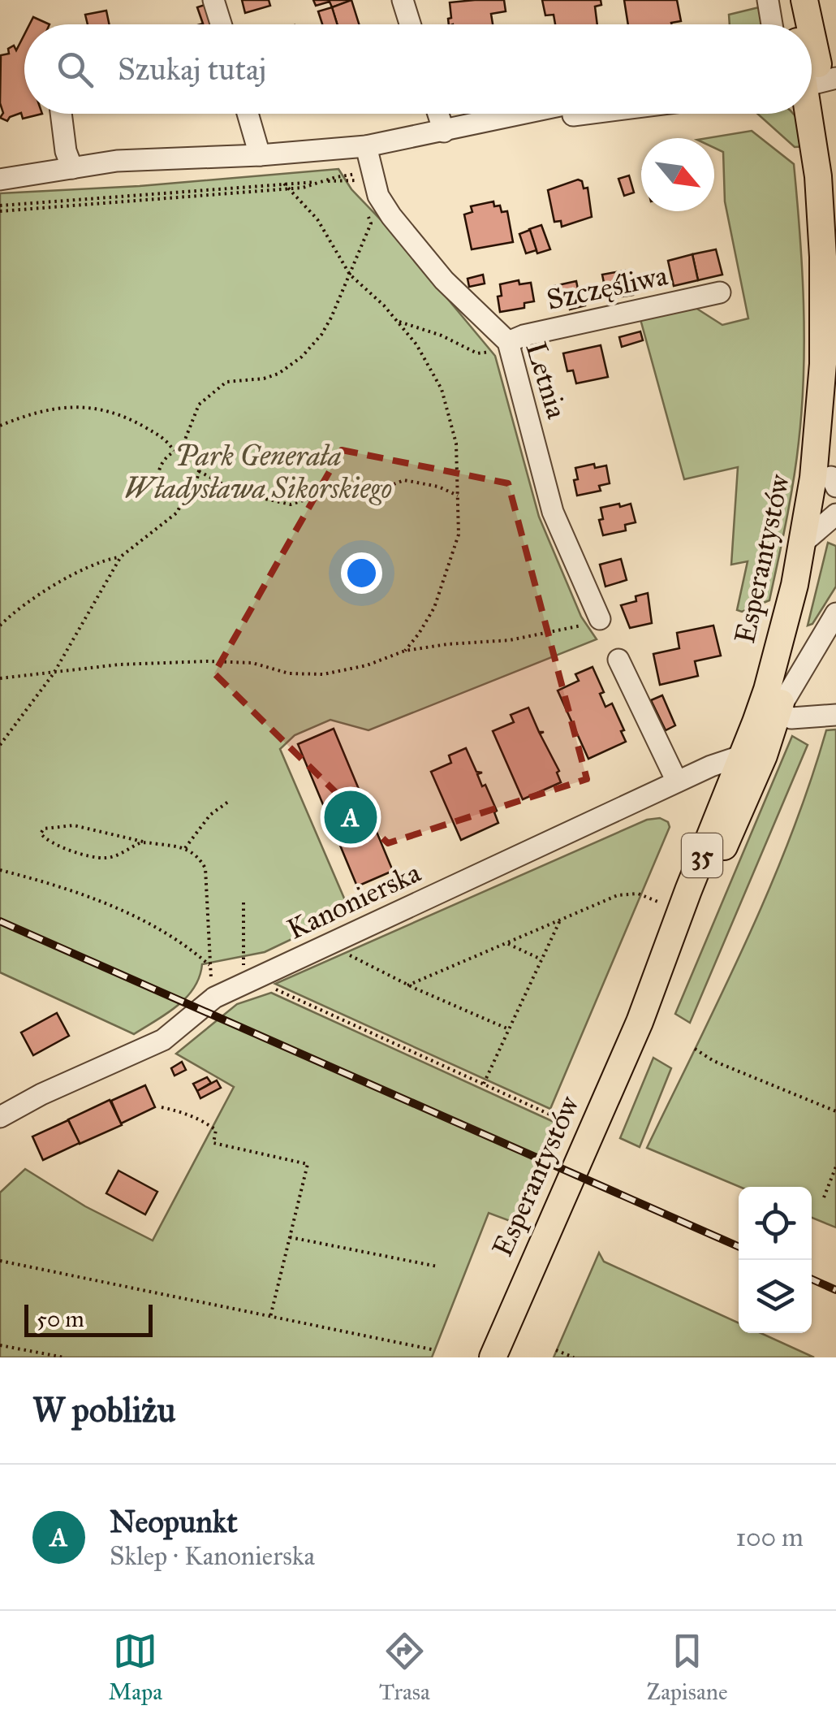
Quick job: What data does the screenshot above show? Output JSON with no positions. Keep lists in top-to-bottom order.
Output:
{
  "streets": {
    "main road": ["Esperantystów", "35"],
    "street": ["Szczęśliwa", "Letnia", "Kanonierska"]
  },
  "crossings": [
    ["Szczęśliwa", "Letnia"],
    ["Esperantystów", "Kanonierska"]
  ],
  "parks": ["Park Generała Władysława Sikorskiego"],
  "scale_bar": "50 m",
  "north": "bottom right",
  "page": {
    "search": "Szukaj tutaj",
    "pins": "A",
    "scale": "50 m",
    "heading": "W pobliżu",
    "list": [
      {
        "mark": "A",
        "name": "Neopunkt",
        "note": "Sklep · Kanonierska",
        "value": "100 m"
      }
    ],
    "nav": ["Mapa", "Trasa", "Zapisane"]
  }
}
